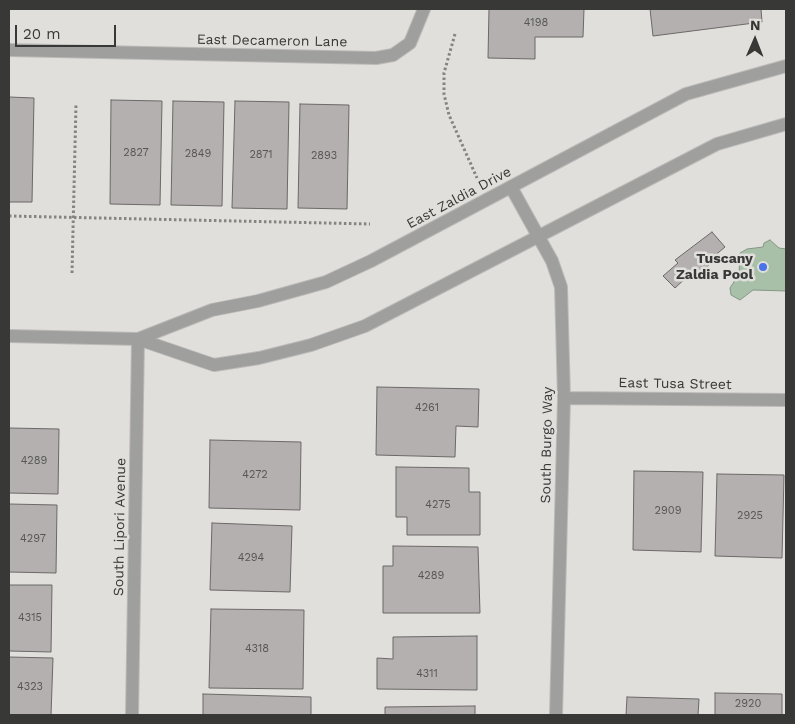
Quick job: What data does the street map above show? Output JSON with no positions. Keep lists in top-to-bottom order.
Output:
{
  "streets": {
    "street": [
      "East Decameron Lane",
      "East Zaldia Drive",
      "East Tusa Street",
      "South Burgo Way",
      "South Lipori Avenue"
    ]
  },
  "crossings": [
    ["East Zaldia Drive", "South Burgo Way"],
    ["East Zaldia Drive", "South Lipori Avenue"],
    ["East Tusa Street", "South Burgo Way"]
  ],
  "places": ["Tuscany Zaldia Pool"],
  "house_numbers": [
    "4198",
    "2827",
    "2849",
    "2871",
    "2893",
    "4261",
    "4289",
    "4272",
    "4275",
    "2909",
    "2925",
    "4297",
    "4294",
    "4289",
    "4315",
    "4318",
    "4311",
    "4323",
    "2920"
  ],
  "scale_bar": "20 m",
  "north": "top"
}
